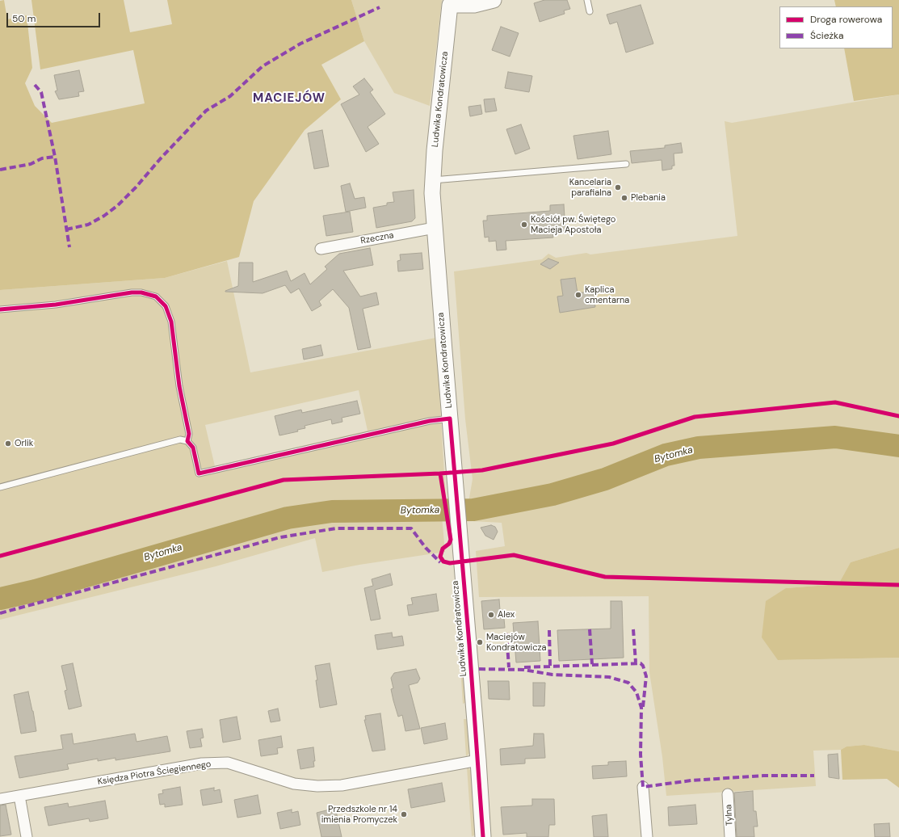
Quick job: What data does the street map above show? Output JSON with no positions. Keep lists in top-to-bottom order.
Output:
{
  "streets": {
    "street": [
      "Ludwika Kondratowicza",
      "Rzeczna",
      "Księdza Piotra Ściegiennego",
      "Tylna"
    ]
  },
  "crossings": [
    ["Ludwika Kondratowicza", "Rzeczna"],
    ["Ludwika Kondratowicza", "Księdza Piotra Ściegiennego"]
  ],
  "districts": ["MACIEJÓW"],
  "water": ["Bytomka"],
  "places": [
    "Kancelaria parafialna",
    "Plebania",
    "Kościół pw. Świętego Macieja Apostoła",
    "Kaplica cmentarna",
    "Orlik",
    "Alex",
    "Maciejów Kondratowicza",
    "Przedszkole nr 14 imienia Promyczek"
  ],
  "legend": ["Droga rowerowa", "Ścieżka"],
  "scale_bar": "50 m"
}
